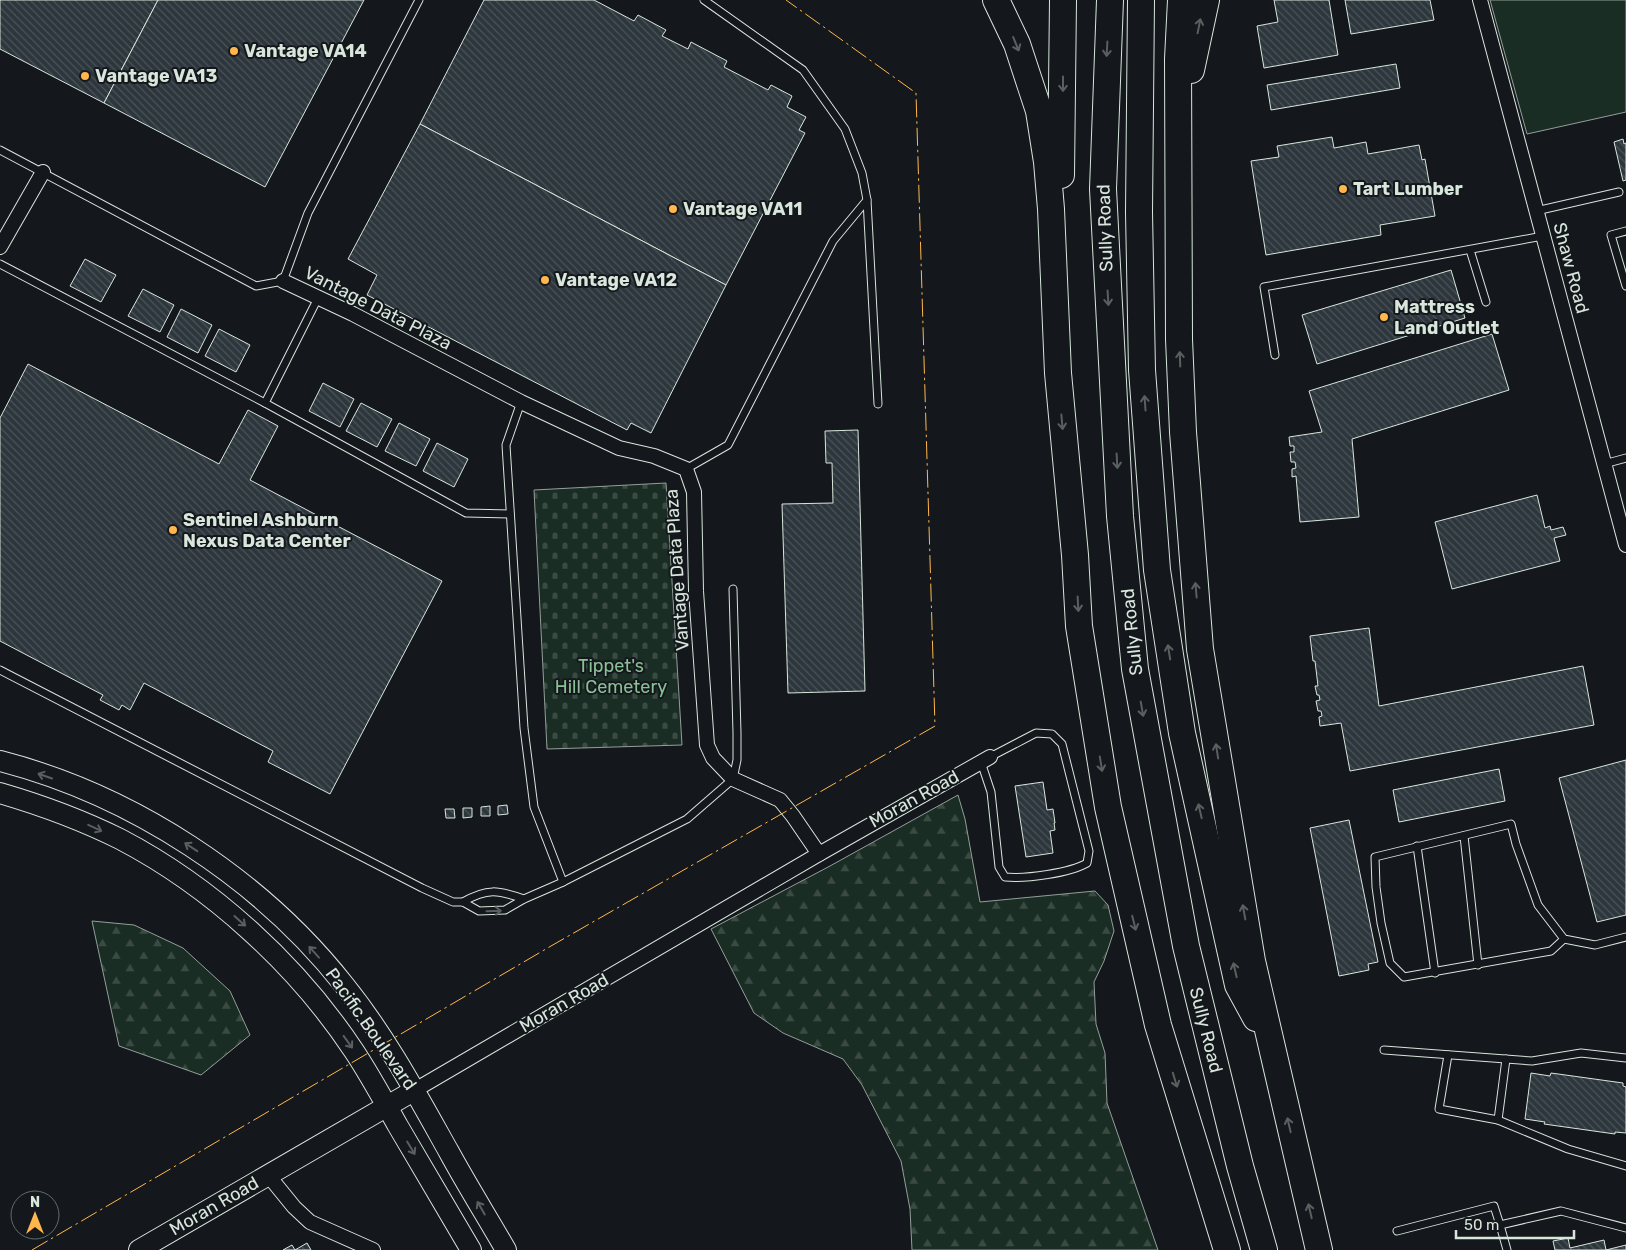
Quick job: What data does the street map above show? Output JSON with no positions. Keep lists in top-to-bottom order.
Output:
{
  "streets": {
    "highway": ["Sully Road"],
    "main road": ["Moran Road", "Pacific Boulevard"],
    "street": ["Shaw Road", "Vantage Data Plaza"]
  },
  "crossings": [
    ["Vantage Data Plaza", "Moran Road"],
    ["Moran Road", "Pacific Boulevard"]
  ],
  "parks": ["Tippet's Hill Cemetery"],
  "places": [
    "Vantage VA14",
    "Vantage VA13",
    "Tart Lumber",
    "Vantage VA11",
    "Vantage VA12",
    "Mattress Land Outlet",
    "Sentinel Ashburn Nexus Data Center"
  ],
  "scale_bar": "50 m",
  "north": "top"
}
